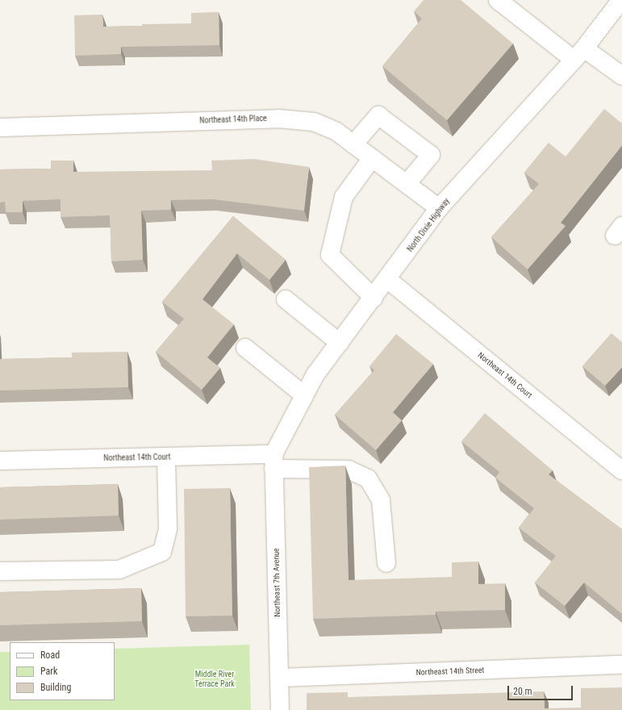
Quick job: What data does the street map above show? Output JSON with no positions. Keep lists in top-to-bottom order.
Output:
{
  "streets": {
    "street": [
      "Northeast 14th Place",
      "North Dixie Highway",
      "Northeast 14th Court",
      "Northeast 7th Avenue",
      "Northeast 14th Street"
    ]
  },
  "crossings": [
    ["Northeast 14th Place", "North Dixie Highway"],
    ["North Dixie Highway", "Northeast 14th Court"],
    ["North Dixie Highway", "Northeast 7th Avenue"],
    ["Northeast 14th Court", "Northeast 7th Avenue"],
    ["Northeast 7th Avenue", "Northeast 14th Street"]
  ],
  "parks": ["Middle River Terrace Park"],
  "legend": ["Road", "Park", "Building"],
  "scale_bar": "20 m"
}
